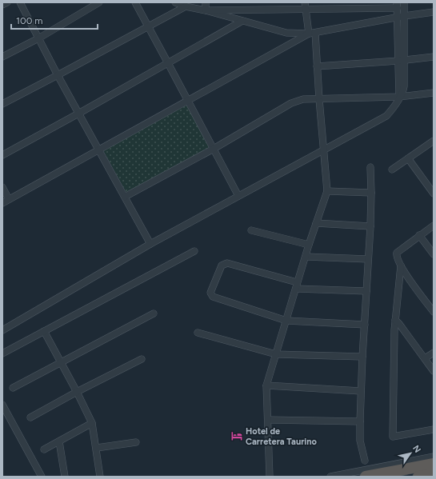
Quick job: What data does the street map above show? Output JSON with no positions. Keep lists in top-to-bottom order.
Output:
{
  "places": {
    "hotel": ["Hotel de Carretera Taurino"]
  },
  "scale_bar": "100 m",
  "north": "top right"
}
